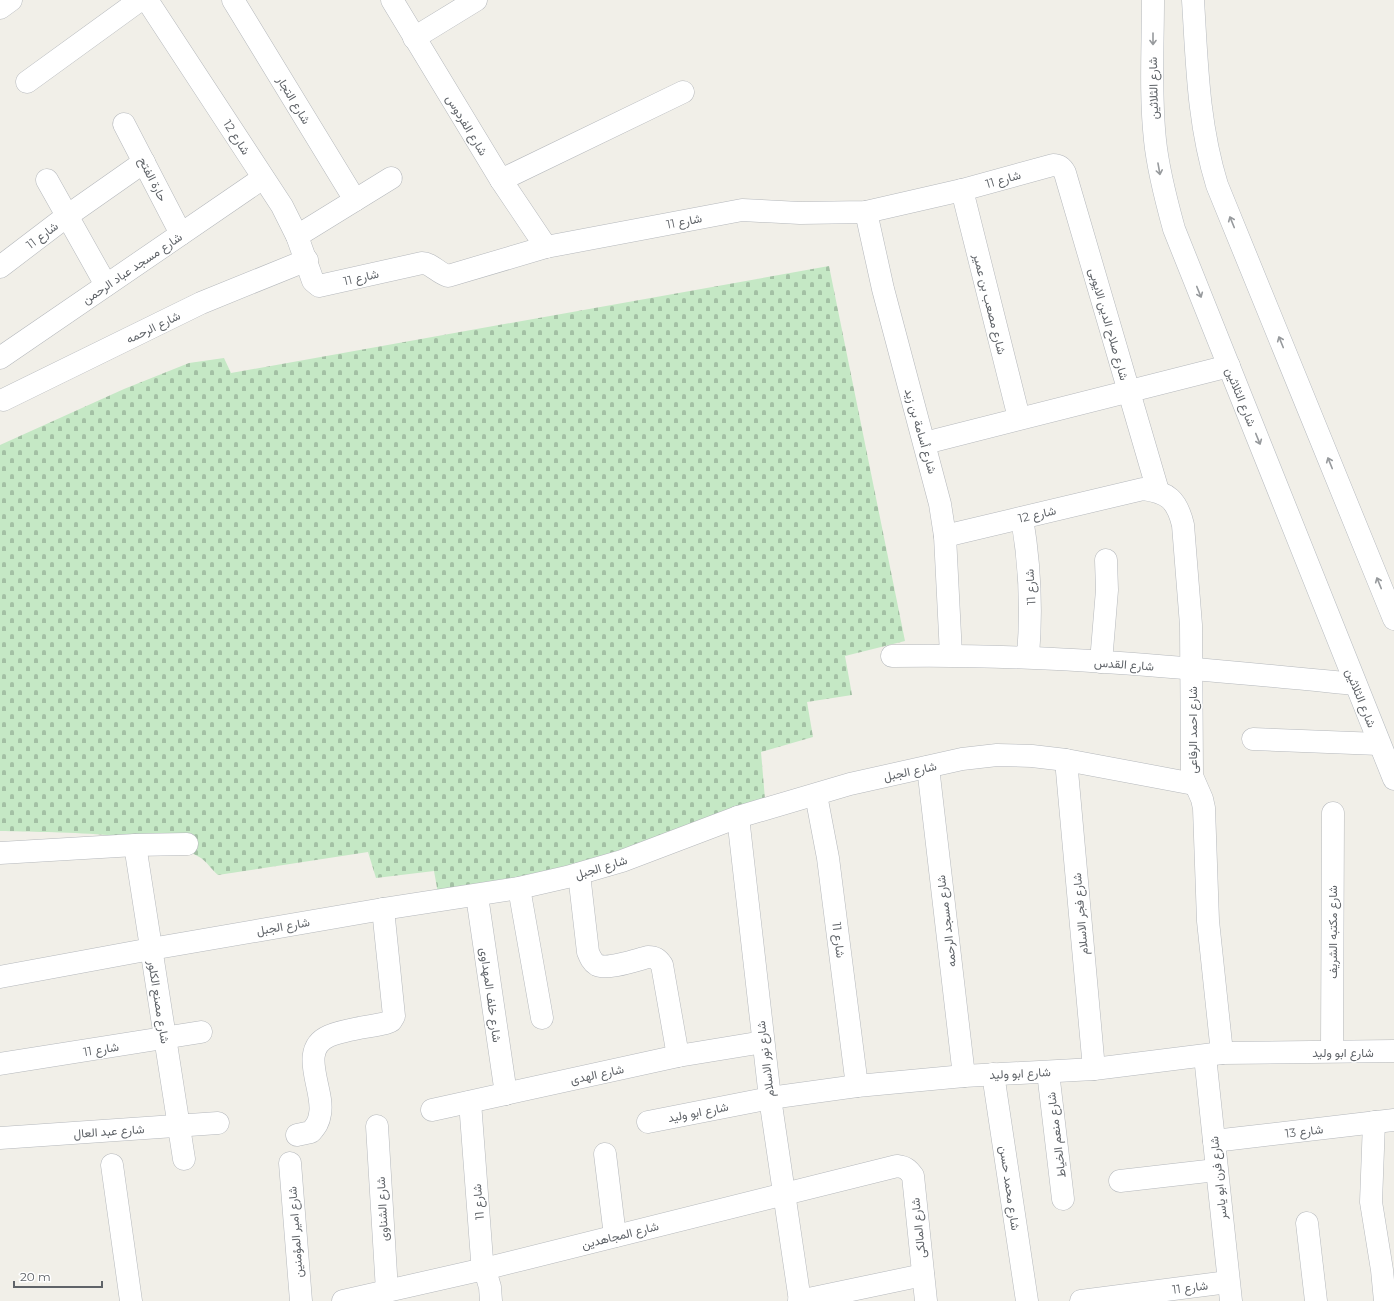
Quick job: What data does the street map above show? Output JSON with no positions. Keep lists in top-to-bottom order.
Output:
{
  "streets": {
    "street": [
      "شارع الثلاثين",
      "شارع التجار",
      "شارع الفردوس",
      "شارع 12",
      "حارة الفتح",
      "شارع 11",
      "شارع مسجد عباد الرحمن",
      "شارع مصعب بن عمير",
      "شارع صلاح الدين الايوبى",
      "شارع الرحمه",
      "شارع أسامة بن زيد",
      "شارع القدس",
      "شارع احمد الرفاعى",
      "شارع الجبل",
      "شارع فجر الاسلام",
      "شارع مسجد الرحمه",
      "شارع مكتبه الشريف",
      "شارع خلف المهداوى",
      "شارع مصنع الكلور",
      "شارع ابو وليد",
      "شارع نور الاسلام",
      "شارع الهدى",
      "شارع عبد العال",
      "شارع 13",
      "شارع منعم الخياط",
      "شارع فرن ابو ياسر",
      "شارع محمد حسن",
      "شارع الشناوى",
      "شارع المالكى",
      "شارع امير المؤمنين",
      "شارع المجاهدين"
    ]
  },
  "crossings": [
    ["شارع الثلاثين", "شارع القدس"],
    ["شارع الفردوس", "شارع 11"],
    ["شارع 12", "شارع 11"],
    ["شارع 12", "شارع مسجد عباد الرحمن"],
    ["شارع 12", "شارع صلاح الدين الايوبى"],
    ["شارع 12", "شارع الرحمه"],
    ["شارع 12", "شارع أسامة بن زيد"],
    ["شارع 12", "شارع احمد الرفاعى"],
    ["حارة الفتح", "شارع 11"],
    ["حارة الفتح", "شارع مسجد عباد الرحمن"],
    ["شارع 11", "شارع مصعب بن عمير"],
    ["شارع 11", "شارع صلاح الدين الايوبى"],
    ["شارع 11", "شارع أسامة بن زيد"],
    ["شارع 11", "شارع القدس"],
    ["شارع 11", "شارع الجبل"],
    ["شارع 11", "شارع مصنع الكلور"],
    ["شارع 11", "شارع ابو وليد"],
    ["شارع 11", "شارع الهدى"],
    ["شارع 11", "شارع فرن ابو ياسر"],
    ["شارع 11", "شارع المجاهدين"],
    ["شارع صلاح الدين الايوبى", "شارع احمد الرفاعى"],
    ["شارع أسامة بن زيد", "شارع القدس"],
    ["شارع القدس", "شارع احمد الرفاعى"],
    ["شارع احمد الرفاعى", "شارع الجبل"],
    ["شارع احمد الرفاعى", "شارع ابو وليد"],
    ["شارع احمد الرفاعى", "شارع فرن ابو ياسر"],
    ["شارع الجبل", "شارع فجر الاسلام"],
    ["شارع الجبل", "شارع مسجد الرحمه"],
    ["شارع الجبل", "شارع خلف المهداوى"],
    ["شارع الجبل", "شارع مصنع الكلور"],
    ["شارع الجبل", "شارع نور الاسلام"],
    ["شارع فجر الاسلام", "شارع ابو وليد"],
    ["شارع مسجد الرحمه", "شارع ابو وليد"],
    ["شارع مكتبه الشريف", "شارع ابو وليد"],
    ["شارع خلف المهداوى", "شارع الهدى"],
    ["شارع مصنع الكلور", "شارع عبد العال"],
    ["شارع ابو وليد", "شارع نور الاسلام"],
    ["شارع ابو وليد", "شارع منعم الخياط"],
    ["شارع ابو وليد", "شارع فرن ابو ياسر"],
    ["شارع ابو وليد", "شارع محمد حسن"],
    ["شارع نور الاسلام", "شارع الهدى"],
    ["شارع نور الاسلام", "شارع المجاهدين"],
    ["شارع 13", "شارع فرن ابو ياسر"],
    ["شارع الشناوى", "شارع المجاهدين"],
    ["شارع المالكى", "شارع المجاهدين"]
  ],
  "scale_bar": "20 m"
}
